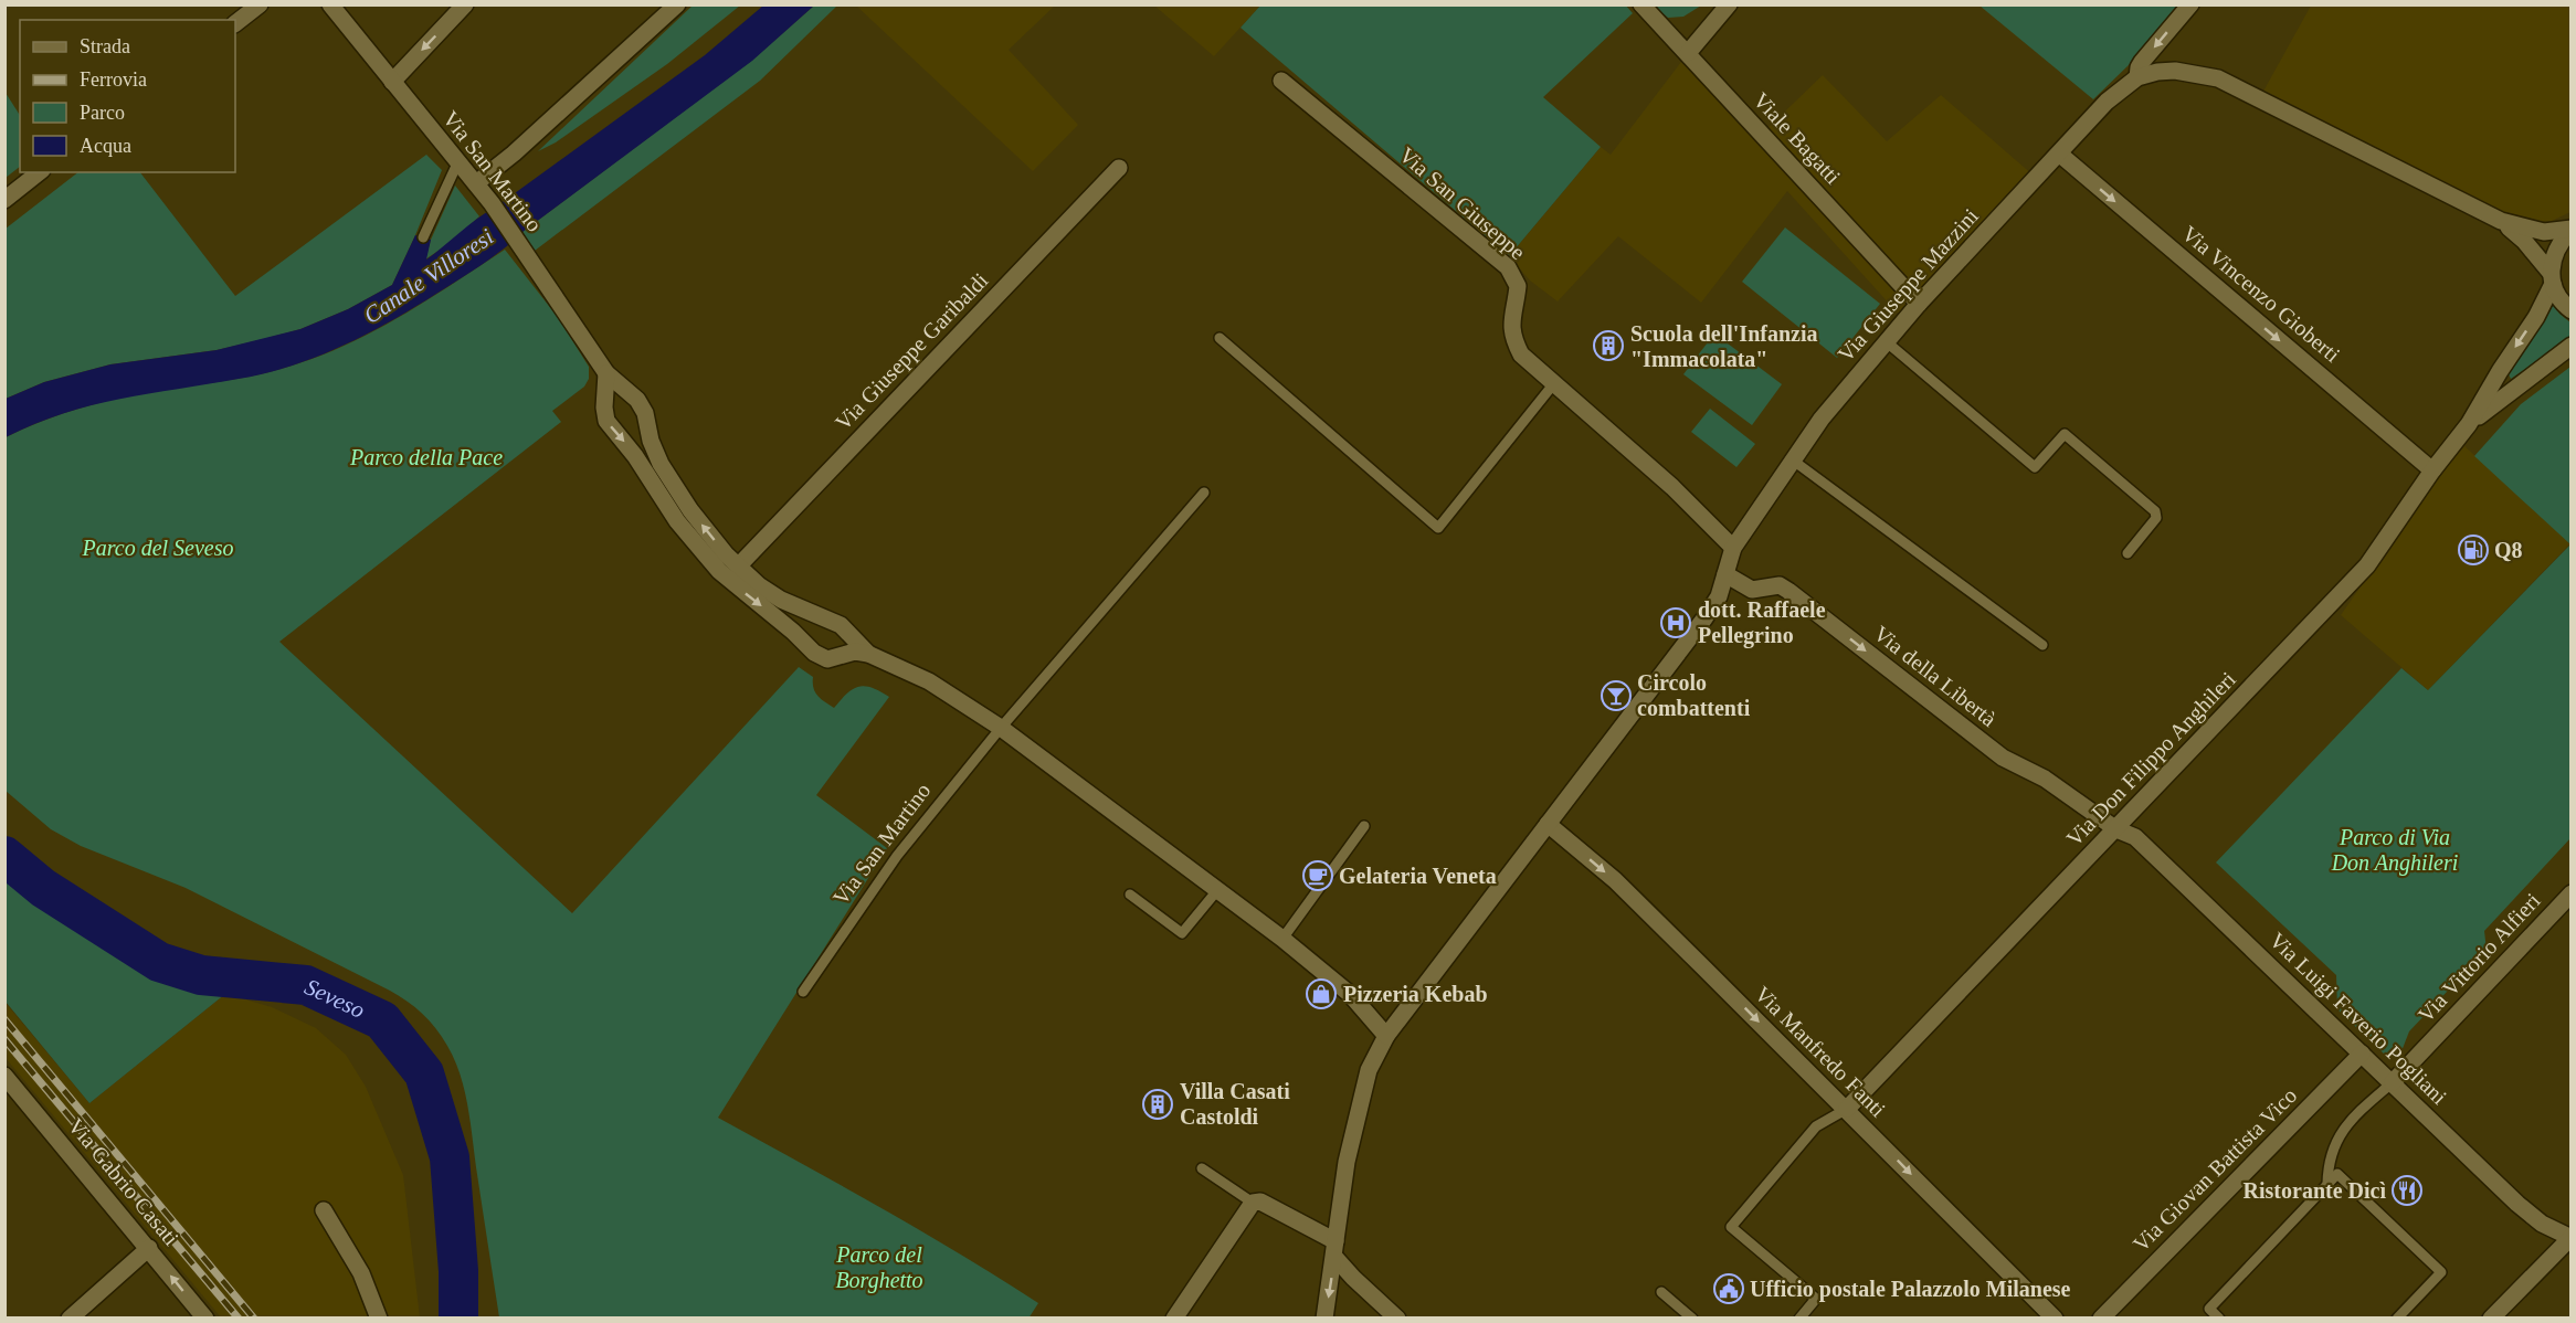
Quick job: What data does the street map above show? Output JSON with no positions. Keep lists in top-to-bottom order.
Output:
{
  "streets": {
    "street": [
      "Viale Bagatti",
      "Via San Martino",
      "Via San Giuseppe",
      "Via Giuseppe Mazzini",
      "Via Vincenzo Gioberti",
      "Via Giuseppe Garibaldi",
      "Via della Libertà",
      "Via Don Filippo Anghileri",
      "Via Vittorio Alfieri",
      "Via Luigi Faverio Pogliani",
      "Via Manfredo Fanti",
      "Via Giovan Battista Vico",
      "Via Gabrio Casati"
    ]
  },
  "crossings": [
    ["Viale Bagatti", "Via Giuseppe Mazzini"],
    ["Via San Martino", "Via Giuseppe Mazzini"],
    ["Via San Martino", "Via Giuseppe Garibaldi"],
    ["Via San Giuseppe", "Via Giuseppe Mazzini"],
    ["Via Giuseppe Mazzini", "Via Vincenzo Gioberti"],
    ["Via Giuseppe Mazzini", "Via della Libertà"],
    ["Via Giuseppe Mazzini", "Via Don Filippo Anghileri"],
    ["Via Giuseppe Mazzini", "Via Manfredo Fanti"],
    ["Via Vincenzo Gioberti", "Via Don Filippo Anghileri"],
    ["Via della Libertà", "Via Don Filippo Anghileri"],
    ["Via della Libertà", "Via Luigi Faverio Pogliani"],
    ["Via Don Filippo Anghileri", "Via Luigi Faverio Pogliani"],
    ["Via Don Filippo Anghileri", "Via Manfredo Fanti"],
    ["Via Vittorio Alfieri", "Via Luigi Faverio Pogliani"],
    ["Via Luigi Faverio Pogliani", "Via Giovan Battista Vico"]
  ],
  "one_way": ["Via Vincenzo Gioberti", "Via della Libertà", "Via Manfredo Fanti"],
  "water": ["Canale Villoresi", "Seveso"],
  "parks": [
    "Parco della Pace",
    "Parco del Seveso",
    "Parco di Via Don Anghileri",
    "Parco del Borghetto"
  ],
  "places": {
    "building": ["Scuola dell'Infanzia \"Immacolata\"", "Villa Casati Castoldi"],
    "fuel station": ["Q8"],
    "hospital": ["dott. Raffaele Pellegrino"],
    "bar": ["Circolo combattenti"],
    "cafe": ["Gelateria Veneta"],
    "shop": ["Pizzeria Kebab"],
    "restaurant": ["Ristorante Dicì"],
    "public building": ["Ufficio postale Palazzolo Milanese"]
  },
  "legend": [
    "Strada",
    "Ferrovia",
    "Parco",
    "Acqua"
  ]
}
